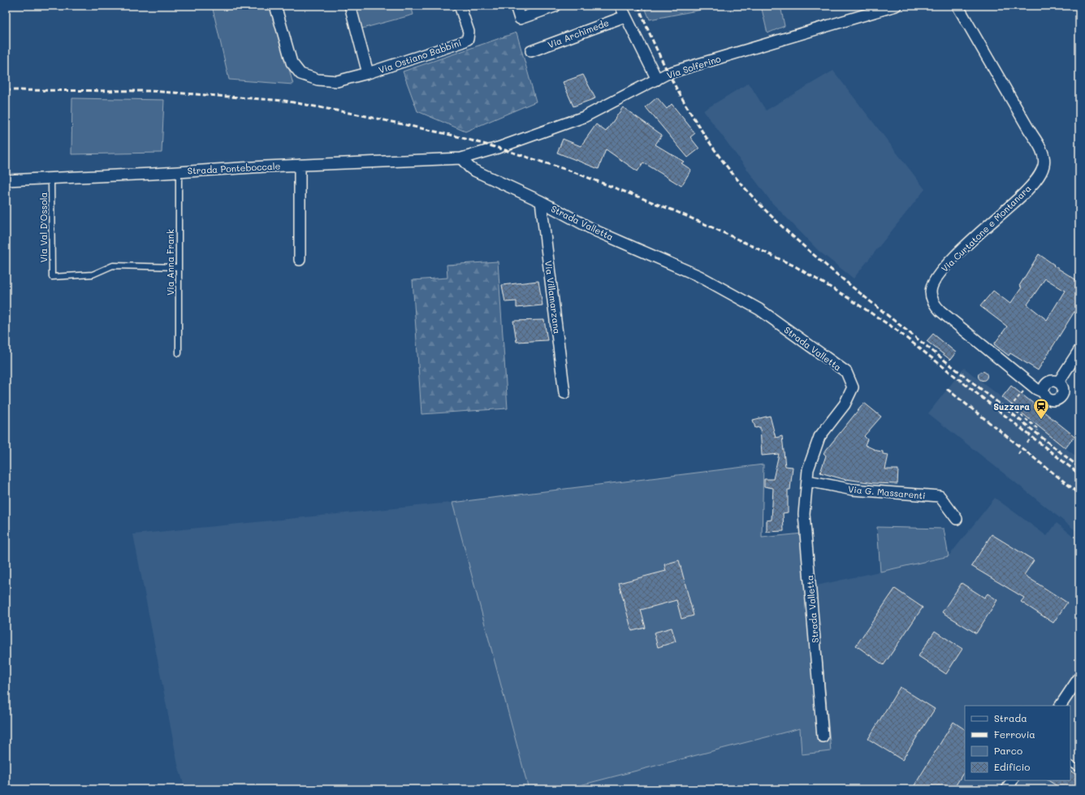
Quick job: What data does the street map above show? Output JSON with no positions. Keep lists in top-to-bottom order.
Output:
{
  "streets": {
    "street": [
      "Via Archimede",
      "Via Ostiano Babbini",
      "Via Solferino",
      "Strada Ponteboccale",
      "Strada Valletta",
      "Via Curtatone e Montanara",
      "Via Villamarzana",
      "Via G. Massarenti"
    ],
    "lane": ["Via Val D'Ossola", "Via Anna Frank"]
  },
  "crossings": [
    ["Via Solferino", "Strada Ponteboccale"],
    ["Via Solferino", "Strada Valletta"],
    ["Strada Ponteboccale", "Strada Valletta"],
    ["Strada Ponteboccale", "Via Val D'Ossola"],
    ["Strada Ponteboccale", "Via Anna Frank"],
    ["Strada Valletta", "Via Villamarzana"],
    ["Strada Valletta", "Via G. Massarenti"],
    ["Via Val D'Ossola", "Via Anna Frank"]
  ],
  "places": {
    "station": ["Suzzara"]
  },
  "legend": [
    "Strada",
    "Ferrovia",
    "Parco",
    "Edificio"
  ]
}
